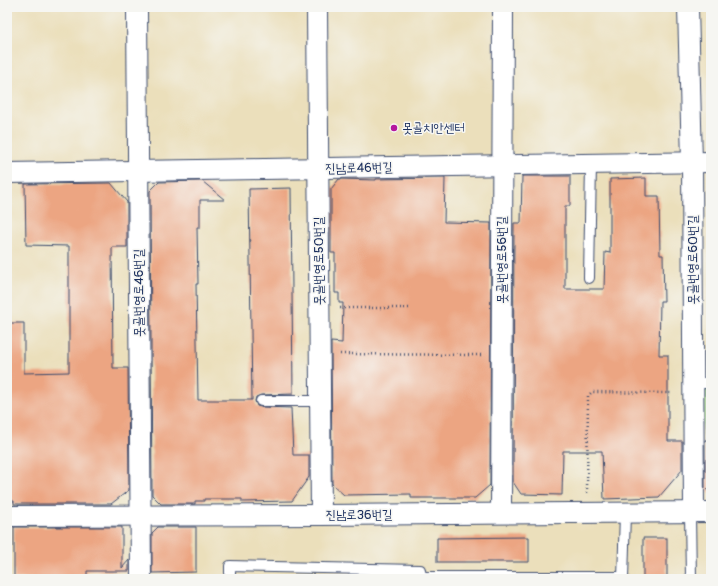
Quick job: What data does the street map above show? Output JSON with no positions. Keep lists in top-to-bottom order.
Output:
{
  "streets": {
    "street": [
      "진남로46번길",
      "못골번영로56번길",
      "못골번영로60번길",
      "못골번영로50번길",
      "못골번영로46번길",
      "진남로36번길"
    ]
  },
  "crossings": [
    ["진남로46번길", "못골번영로56번길"],
    ["진남로46번길", "못골번영로60번길"],
    ["진남로46번길", "못골번영로50번길"],
    ["진남로46번길", "못골번영로46번길"],
    ["못골번영로56번길", "진남로36번길"],
    ["못골번영로60번길", "진남로36번길"],
    ["못골번영로50번길", "진남로36번길"],
    ["못골번영로46번길", "진남로36번길"]
  ],
  "places": ["못골치안센터"]
}
